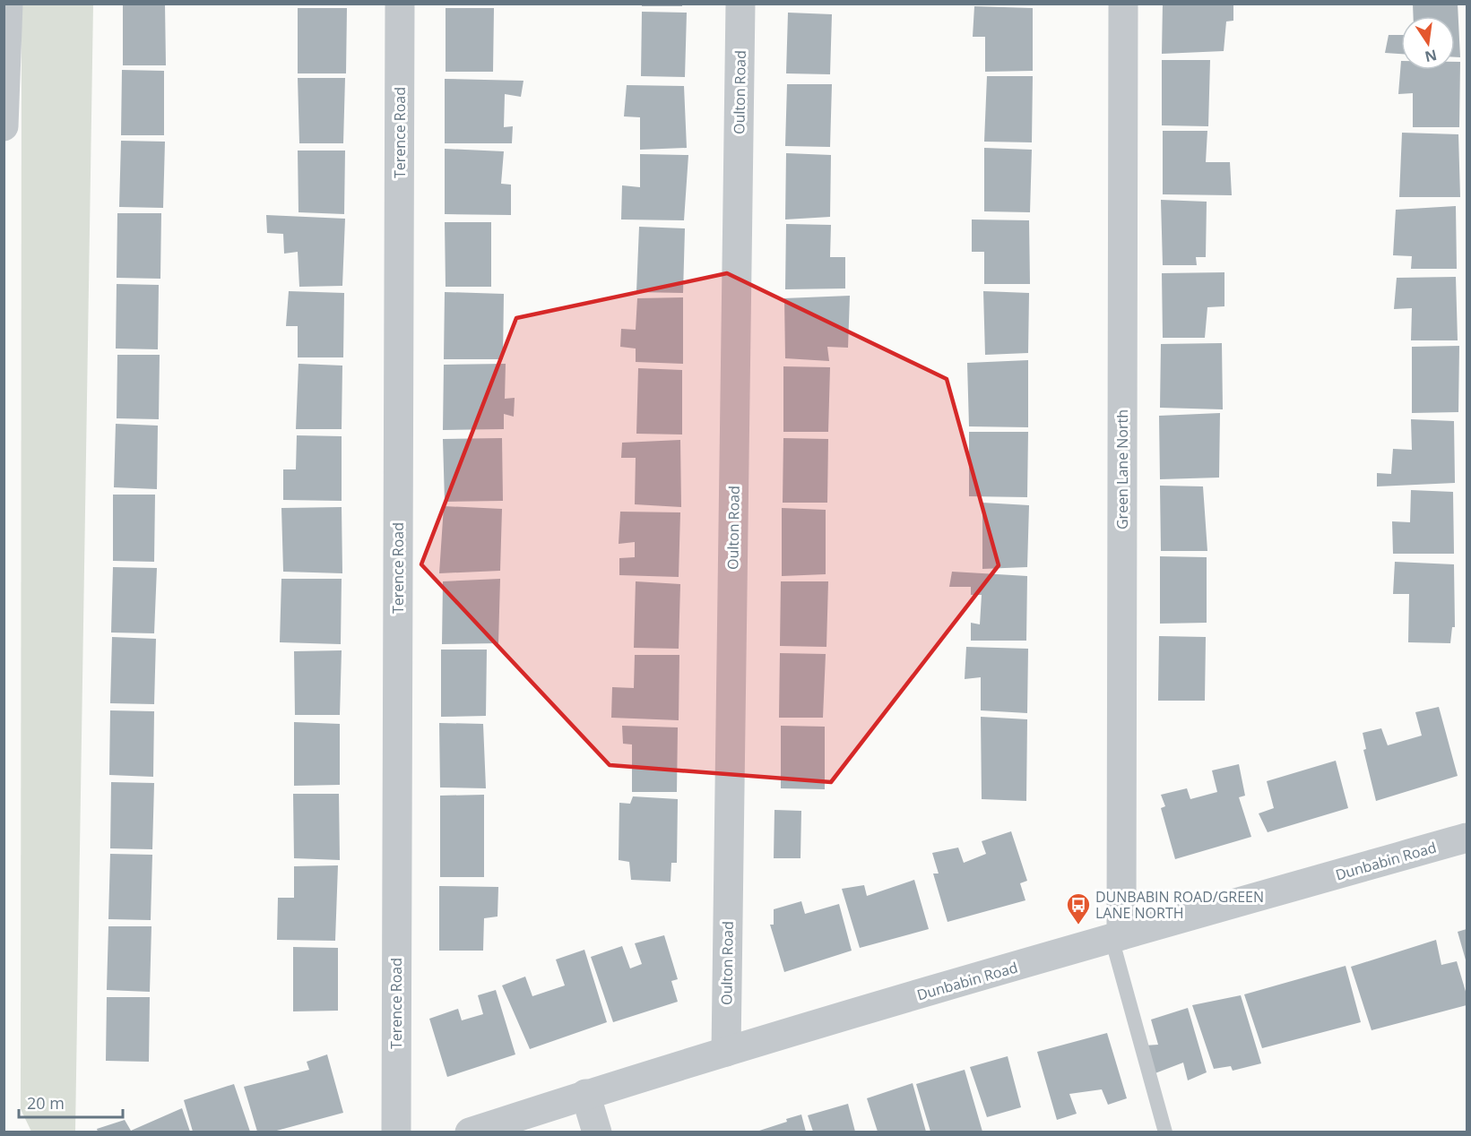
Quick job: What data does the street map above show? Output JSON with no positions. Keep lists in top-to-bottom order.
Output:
{
  "streets": {
    "street": [
      "Oulton Road",
      "Terence Road",
      "Green Lane North",
      "Dunbabin Road"
    ]
  },
  "crossings": [
    ["Oulton Road", "Dunbabin Road"],
    ["Green Lane North", "Dunbabin Road"]
  ],
  "places": {
    "bus stop": ["DUNBABIN ROAD/GREEN LANE NORTH"]
  },
  "scale_bar": "20 m",
  "north": "bottom"
}
